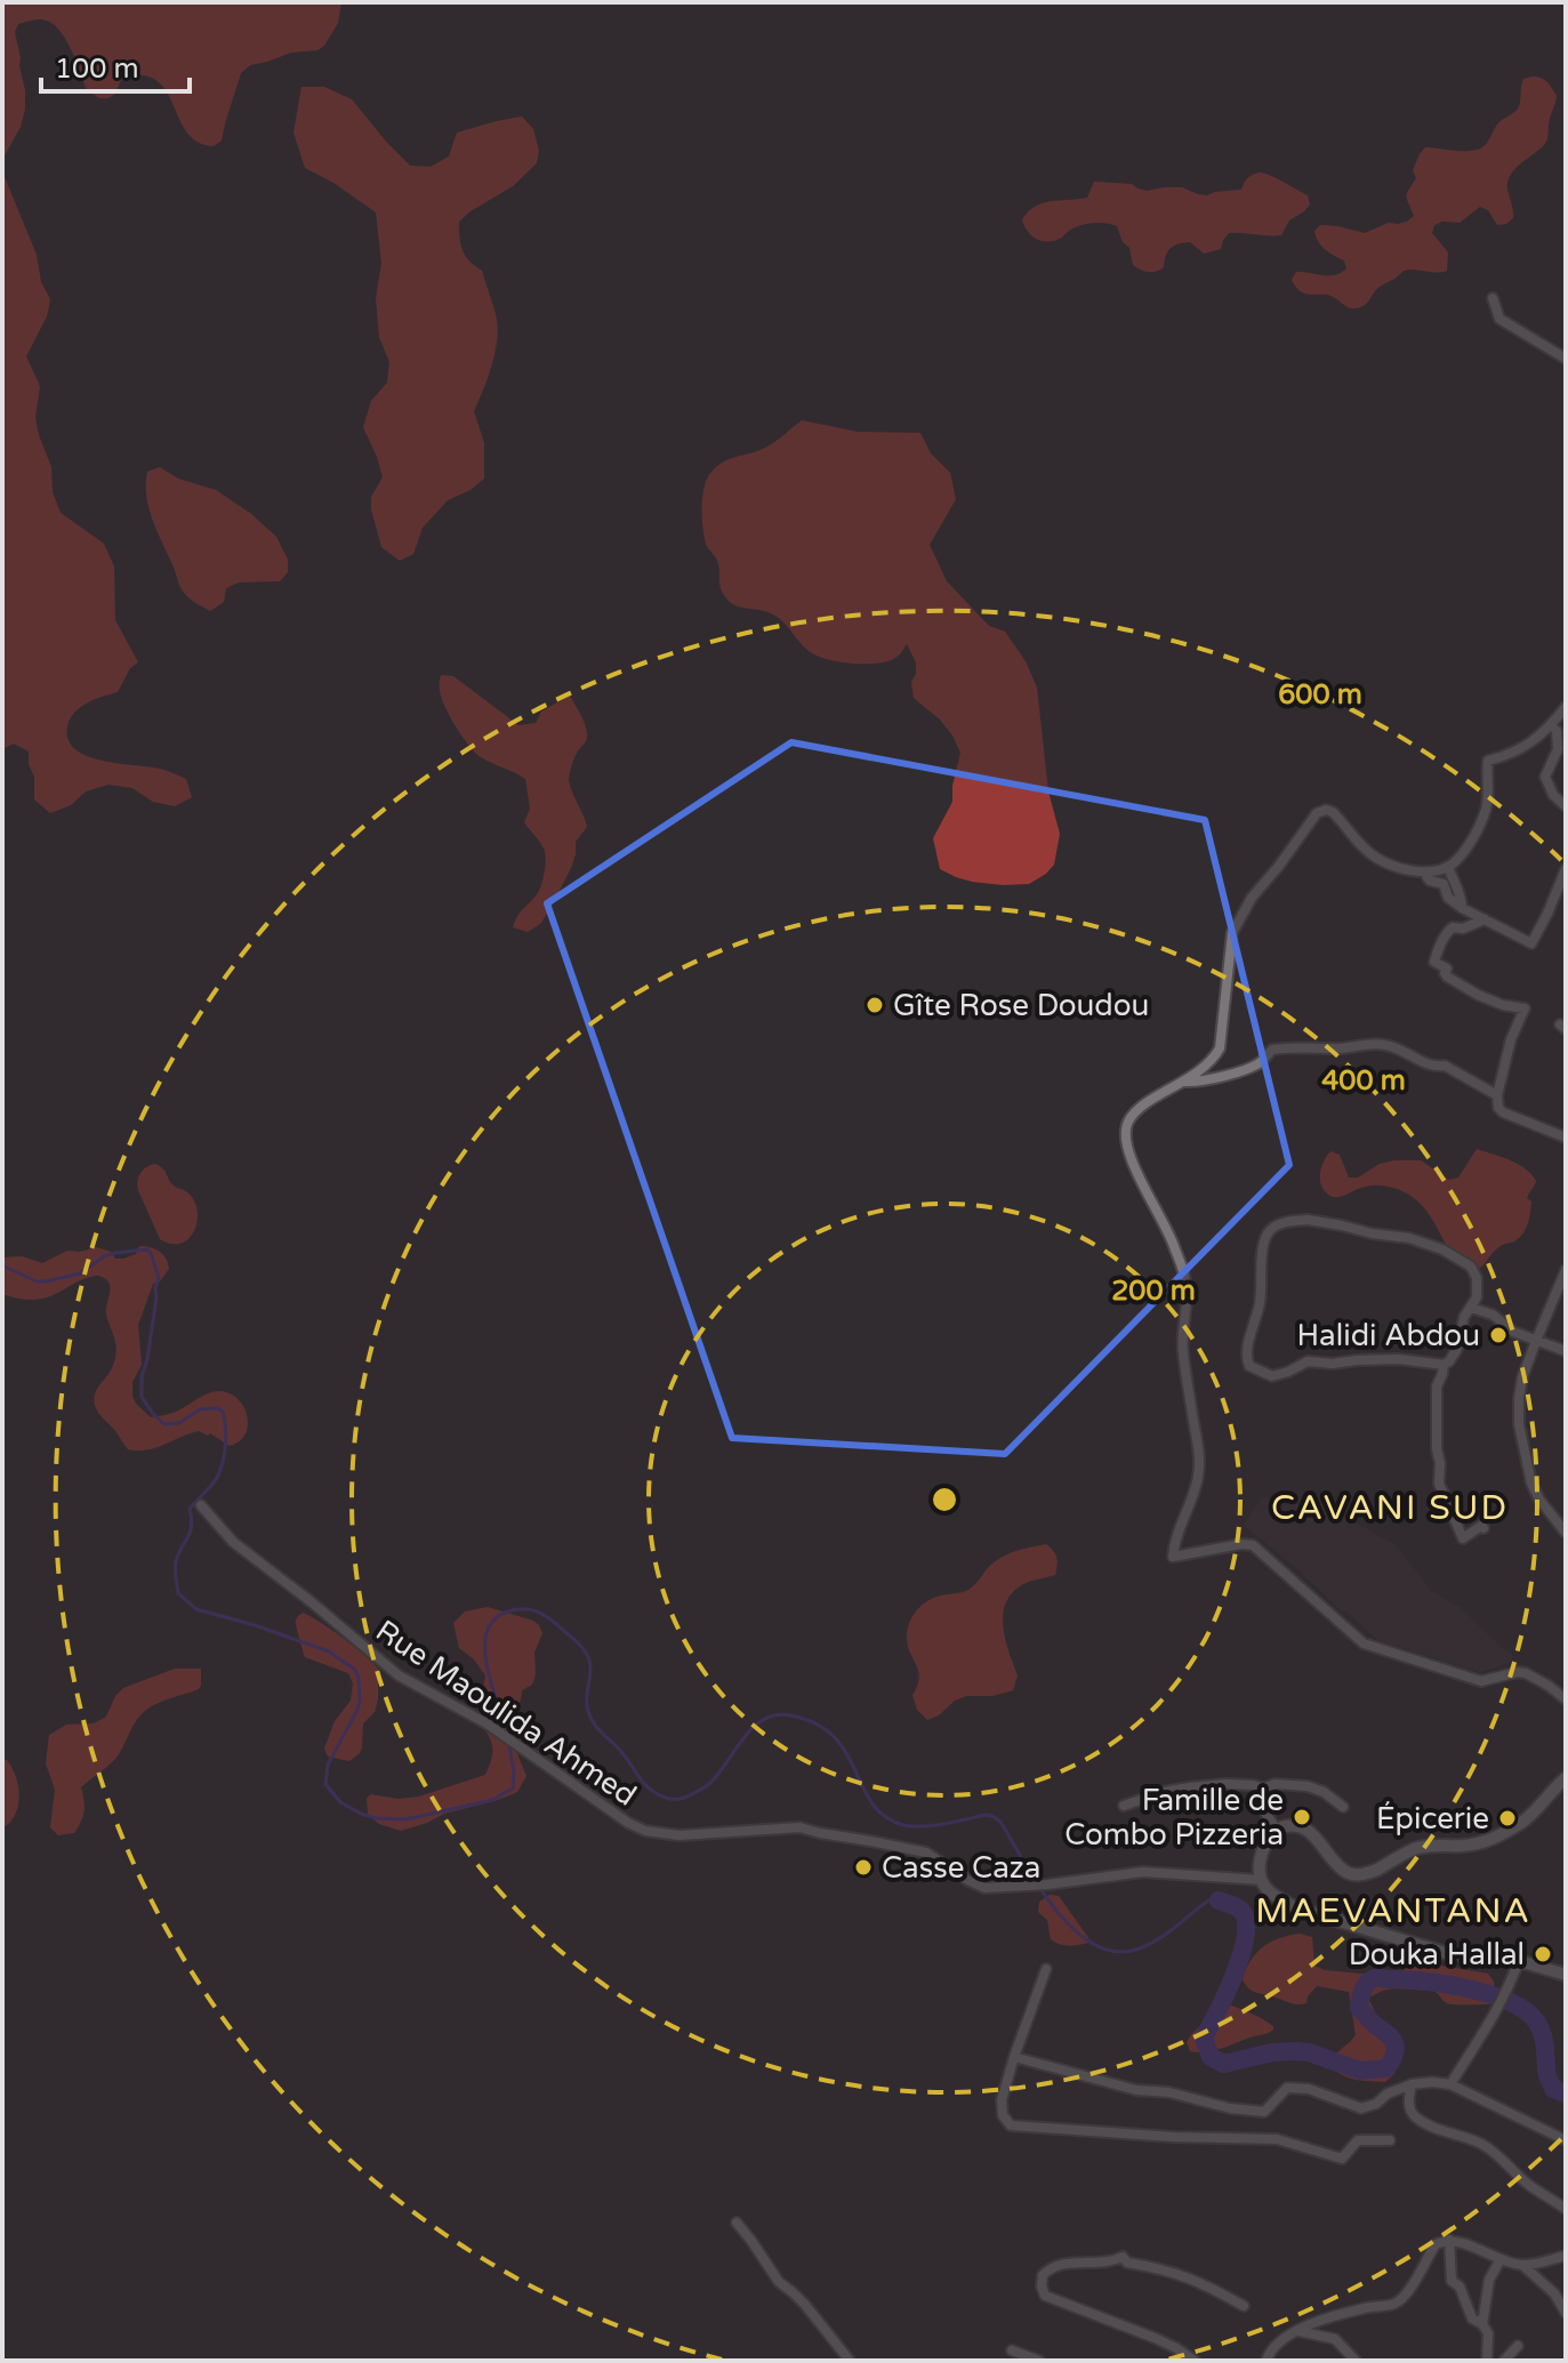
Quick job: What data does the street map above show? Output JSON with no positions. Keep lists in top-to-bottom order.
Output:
{
  "streets": {
    "street": ["Rue Maoulida Ahmed"]
  },
  "districts": ["CAVANI SUD", "MAEVANTANA"],
  "places": [
    "Gîte Rose Doudou",
    "Halidi Abdou",
    "Famille de Combo Pizzeria",
    "Épicerie",
    "Casse Caza",
    "Douka Hallal"
  ],
  "scale_bar": "100 m",
  "rings": ["600 m", "400 m", "200 m"]
}
